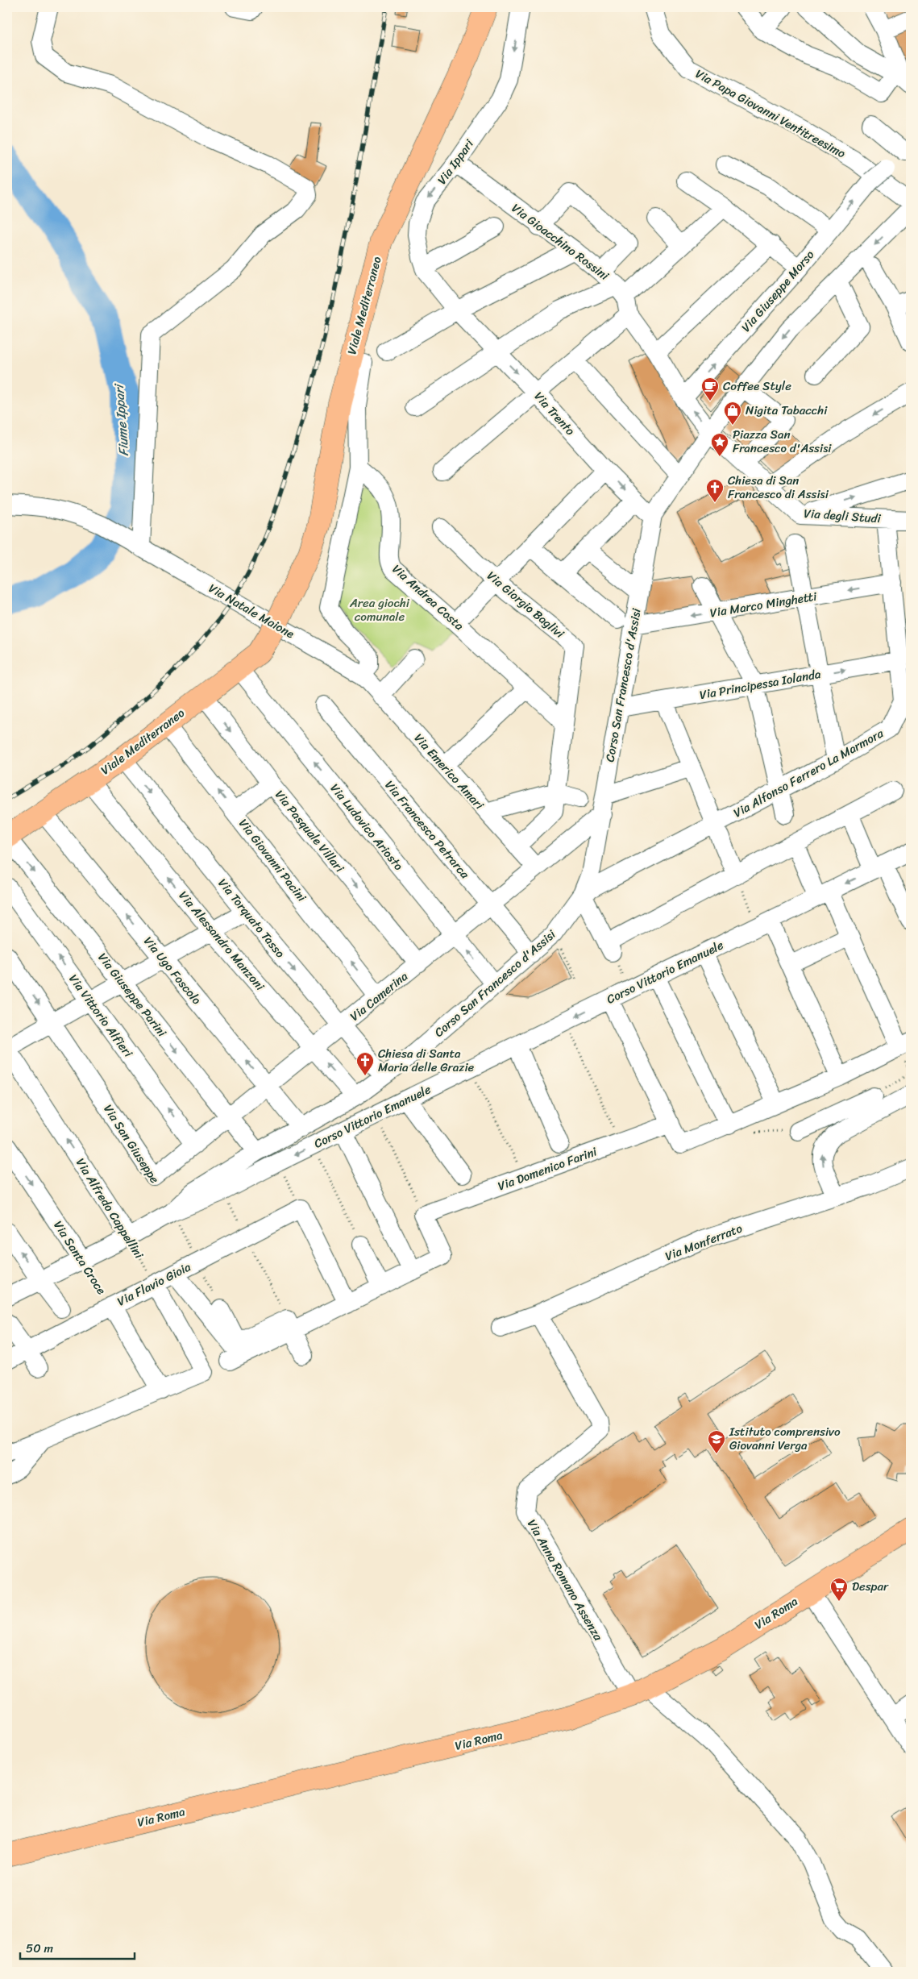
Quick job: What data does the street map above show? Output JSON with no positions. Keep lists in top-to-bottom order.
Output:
{
  "streets": {
    "main road": ["Viale Mediterraneo", "Via Roma"],
    "street": [
      "Via Papa Giovanni Ventitreesimo",
      "Via Ippari",
      "Via Gioacchino Rossini",
      "Via Giuseppe Morso",
      "Via Trento",
      "Via degli Studi",
      "Via Andrea Costa",
      "Via Giorgio Baglivi",
      "Via Marco Minghetti",
      "Via Natale Maione",
      "Via Principessa Iolanda",
      "Corso San Francesco d'Assisi",
      "Via Emerico Amari",
      "Via Alfonso Ferrero La Marmora",
      "Via Ludovico Ariosto",
      "Via Francesco Petrarca",
      "Via Pasquale Villari",
      "Via Giovanni Pacini",
      "Via Torquato Tasso",
      "Via Alessandro Manzoni",
      "Via Ugo Foscolo",
      "Corso Vittorio Emanuele",
      "Via Giuseppe Parini",
      "Via Camerina",
      "Via Vittorio Alfieri",
      "Via San Giuseppe",
      "Via Domenico Farini",
      "Via Alfredo Cappellini",
      "Via Monferrato",
      "Via Santa Croce",
      "Via Flavio Gioia",
      "Via Anna Romano Assenza"
    ]
  },
  "crossings": [
    ["Via Papa Giovanni Ventitreesimo", "Corso San Francesco d'Assisi"],
    ["Via Ippari", "Via Gioacchino Rossini"],
    ["Via Ippari", "Via Trento"],
    ["Via Giuseppe Morso", "Via degli Studi"],
    ["Viale Mediterraneo", "Via Ludovico Ariosto"],
    ["Viale Mediterraneo", "Via Pasquale Villari"],
    ["Viale Mediterraneo", "Via Giovanni Pacini"],
    ["Viale Mediterraneo", "Via Torquato Tasso"],
    ["Viale Mediterraneo", "Via Alessandro Manzoni"],
    ["Viale Mediterraneo", "Via Ugo Foscolo"],
    ["Viale Mediterraneo", "Via Giuseppe Parini"],
    ["Via Trento", "Corso San Francesco d'Assisi"],
    ["Via degli Studi", "Corso San Francesco d'Assisi"],
    ["Via degli Studi", "Via Alfonso Ferrero La Marmora"],
    ["Via Andrea Costa", "Via Giorgio Baglivi"],
    ["Via Giorgio Baglivi", "Via Emerico Amari"],
    ["Via Marco Minghetti", "Corso San Francesco d'Assisi"],
    ["Via Marco Minghetti", "Via Alfonso Ferrero La Marmora"],
    ["Via Natale Maione", "Via Emerico Amari"],
    ["Via Principessa Iolanda", "Corso San Francesco d'Assisi"],
    ["Via Principessa Iolanda", "Via Alfonso Ferrero La Marmora"],
    ["Corso San Francesco d'Assisi", "Via Alfonso Ferrero La Marmora"],
    ["Corso San Francesco d'Assisi", "Via Ludovico Ariosto"],
    ["Corso San Francesco d'Assisi", "Via Francesco Petrarca"],
    ["Corso San Francesco d'Assisi", "Via Torquato Tasso"],
    ["Corso San Francesco d'Assisi", "Via Alessandro Manzoni"],
    ["Corso San Francesco d'Assisi", "Via Ugo Foscolo"],
    ["Corso San Francesco d'Assisi", "Corso Vittorio Emanuele"],
    ["Corso San Francesco d'Assisi", "Via Giuseppe Parini"],
    ["Corso San Francesco d'Assisi", "Via Camerina"],
    ["Via Emerico Amari", "Via Camerina"],
    ["Via Ludovico Ariosto", "Via Camerina"],
    ["Via Francesco Petrarca", "Via Camerina"],
    ["Via Pasquale Villari", "Via Camerina"],
    ["Via Giovanni Pacini", "Via Camerina"],
    ["Via Torquato Tasso", "Via Camerina"],
    ["Via Alessandro Manzoni", "Via Camerina"],
    ["Via Ugo Foscolo", "Via Camerina"],
    ["Corso Vittorio Emanuele", "Via Alfredo Cappellini"],
    ["Corso Vittorio Emanuele", "Via Santa Croce"],
    ["Via Giuseppe Parini", "Via Camerina"],
    ["Via Camerina", "Via Vittorio Alfieri"],
    ["Via Camerina", "Via San Giuseppe"],
    ["Via Alfredo Cappellini", "Via Flavio Gioia"],
    ["Via Monferrato", "Via Anna Romano Assenza"],
    ["Via Santa Croce", "Via Flavio Gioia"],
    ["Via Anna Romano Assenza", "Via Roma"]
  ],
  "one_way": [
    "Via Ippari",
    "Via Ludovico Ariosto",
    "Via Pasquale Villari",
    "Via Giovanni Pacini",
    "Via Torquato Tasso",
    "Via Alessandro Manzoni",
    "Via Ugo Foscolo",
    "Via Giuseppe Parini",
    "Via Vittorio Alfieri"
  ],
  "water": ["Fiume Ippari"],
  "parks": ["Area giochi comunale"],
  "places": {
    "cafe": ["Coffee Style"],
    "shop": ["Nigita Tabacchi"],
    "place": ["Piazza San Francesco d'Assisi"],
    "church": ["Chiesa di San Francesco di Assisi", "Chiesa di Santa Maria delle Grazie"],
    "school or university": ["Istituto comprensivo Giovanni Verga"],
    "supermarket": ["Despar"]
  },
  "scale_bar": "50 m"
}
